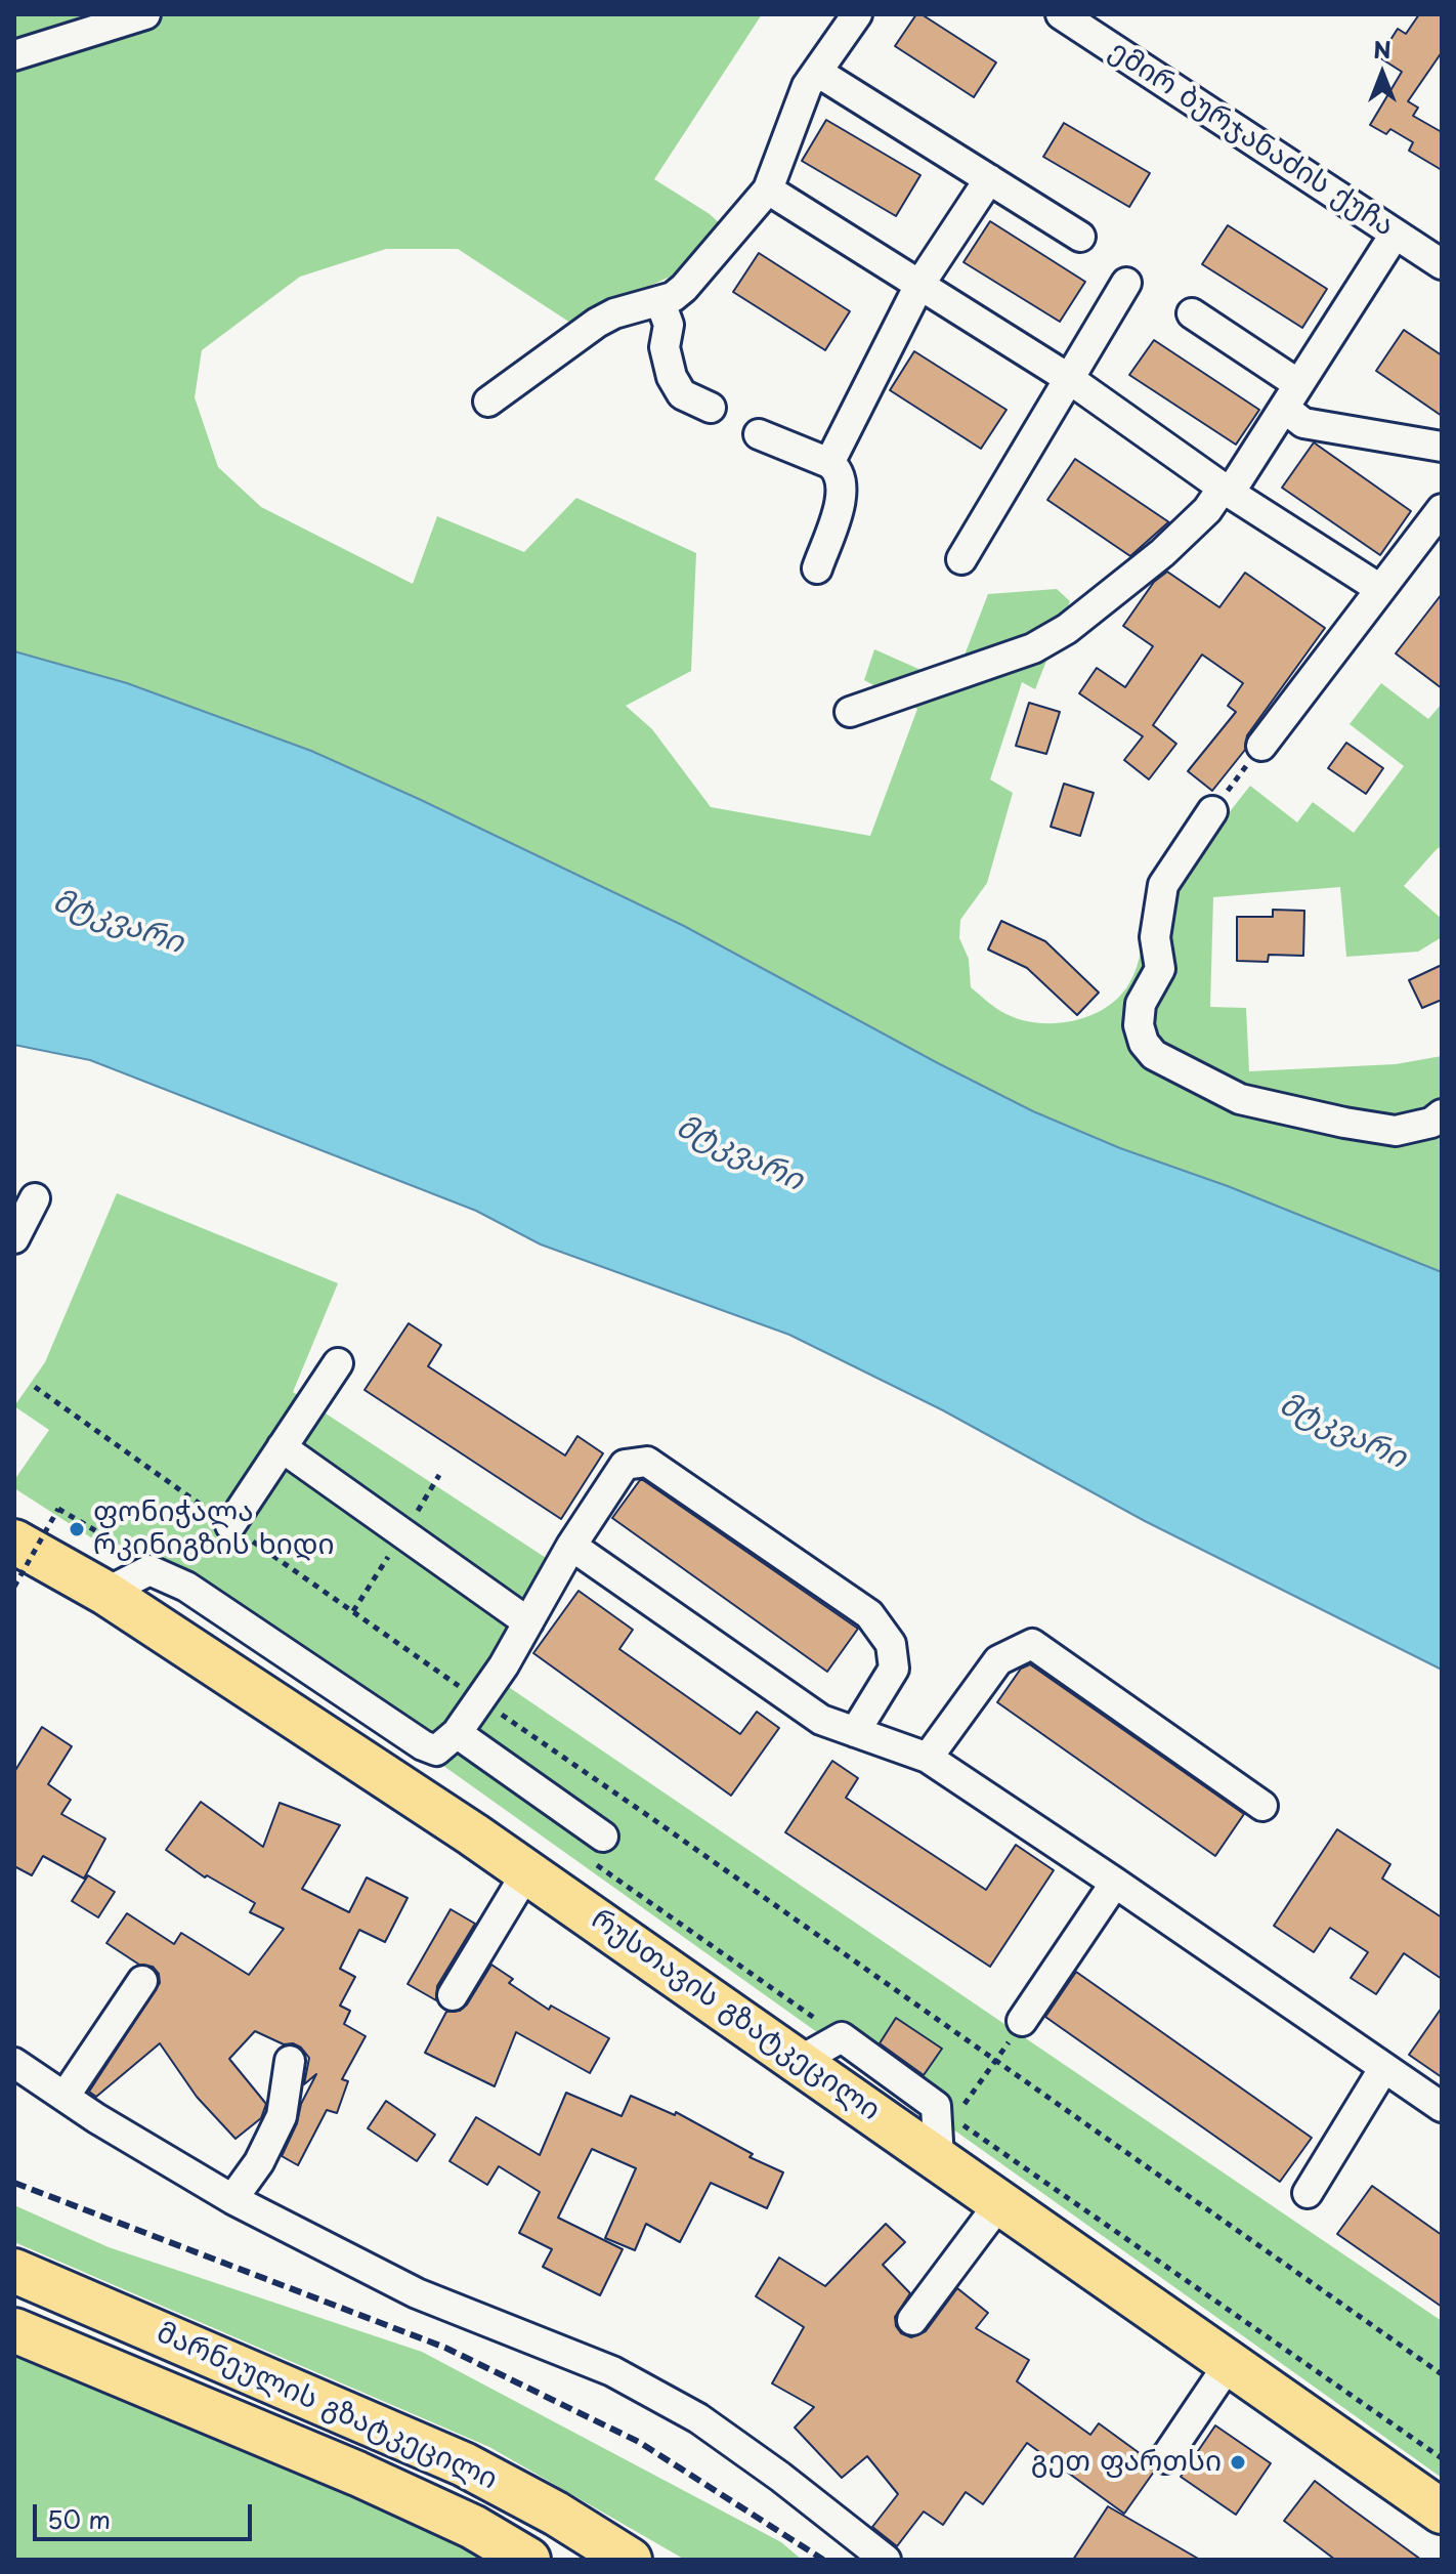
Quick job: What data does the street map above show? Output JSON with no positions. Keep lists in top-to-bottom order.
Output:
{
  "streets": {
    "highway": ["რუსთავის გზატკეცილი", "მარნეულის გზატკეცილი"],
    "street": ["ემირ ბურჯანაძის ქუჩა"]
  },
  "water": ["მტკვარი"],
  "places": ["ფონიჭალა რკინიგზის ხიდი", "გეთ ფართსი"],
  "scale_bar": "50 m",
  "north": "top"
}
